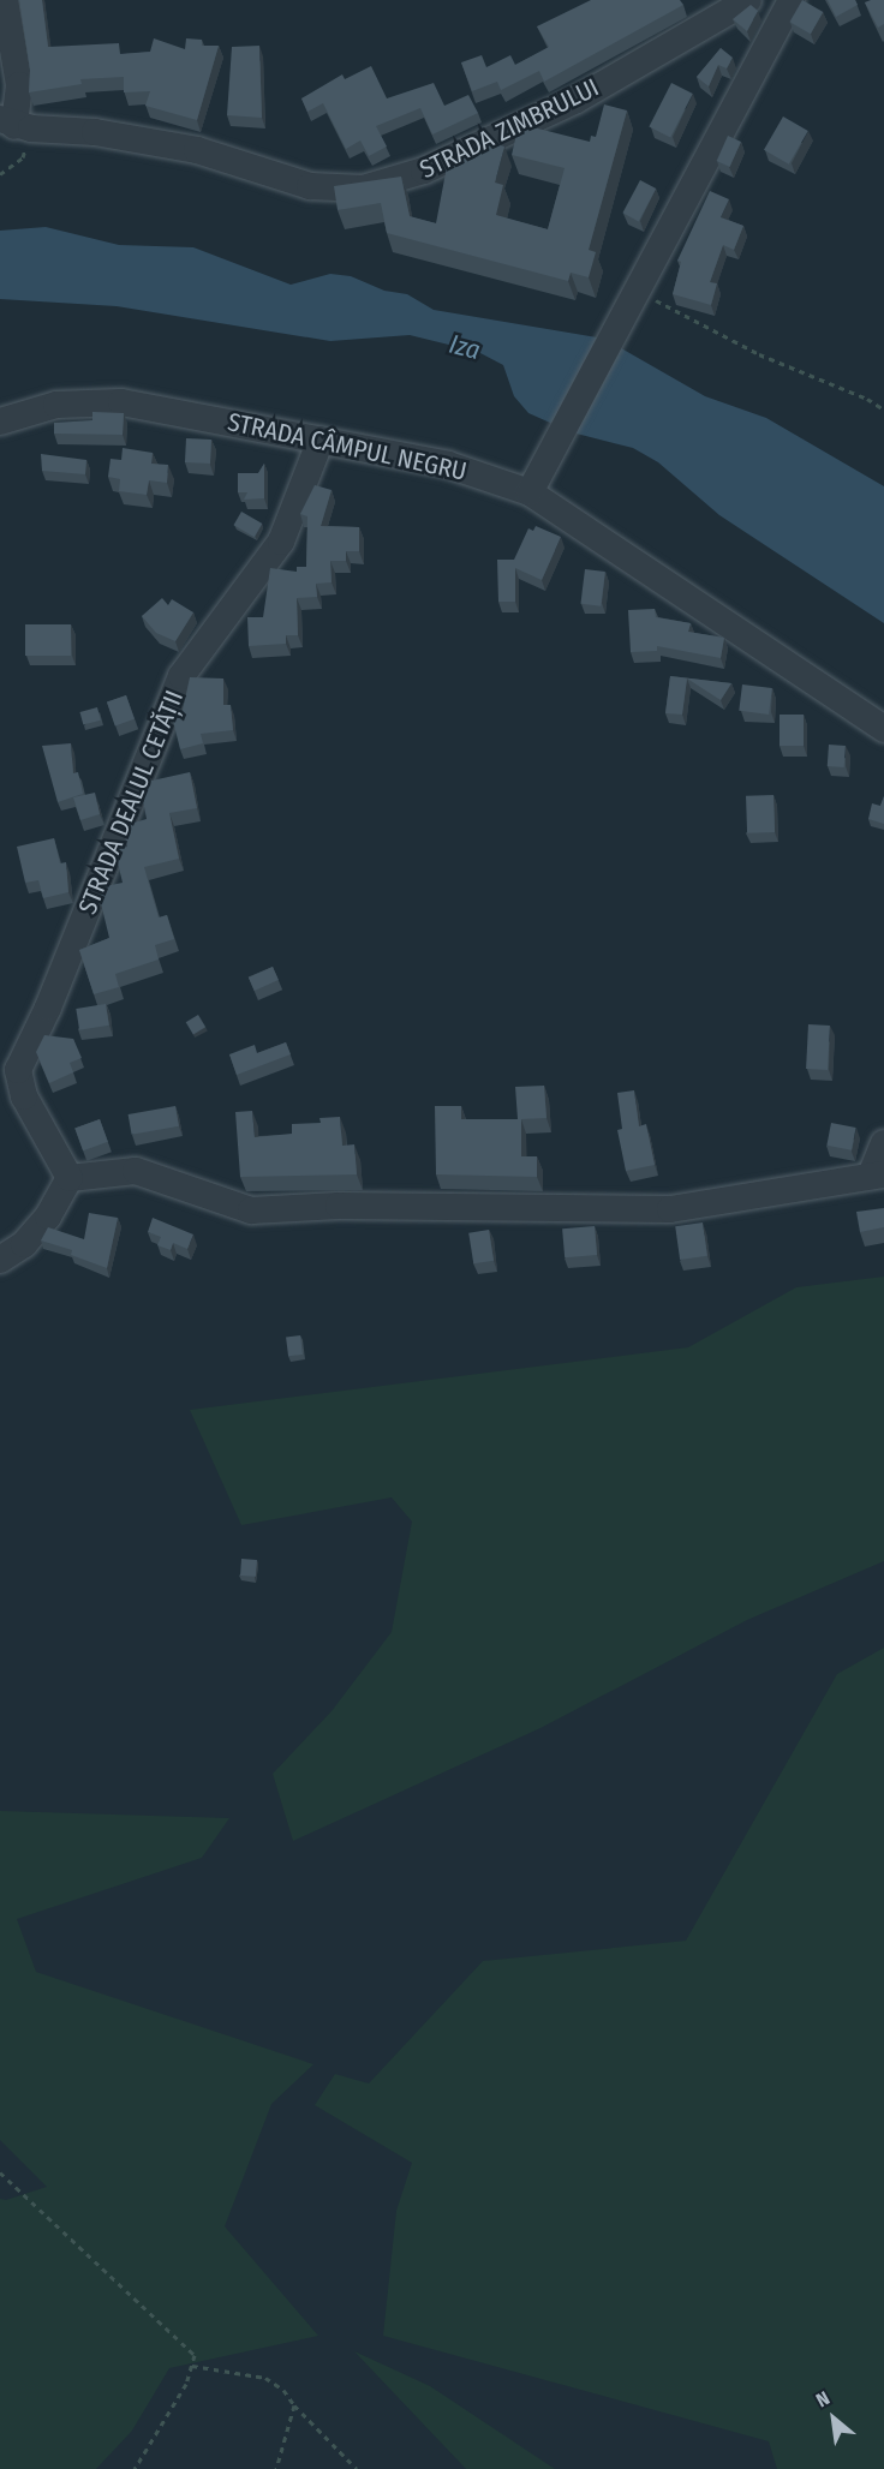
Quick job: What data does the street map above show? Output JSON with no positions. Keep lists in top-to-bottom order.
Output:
{
  "streets": {
    "street": ["STRADA ZIMBRULUI", "STRADA CÂMPUL NEGRU", "STRADA DEALUL CETĂȚII"]
  },
  "crossings": [
    ["STRADA CÂMPUL NEGRU", "STRADA DEALUL CETĂȚII"]
  ],
  "water": ["Iza"],
  "north": "top left"
}
